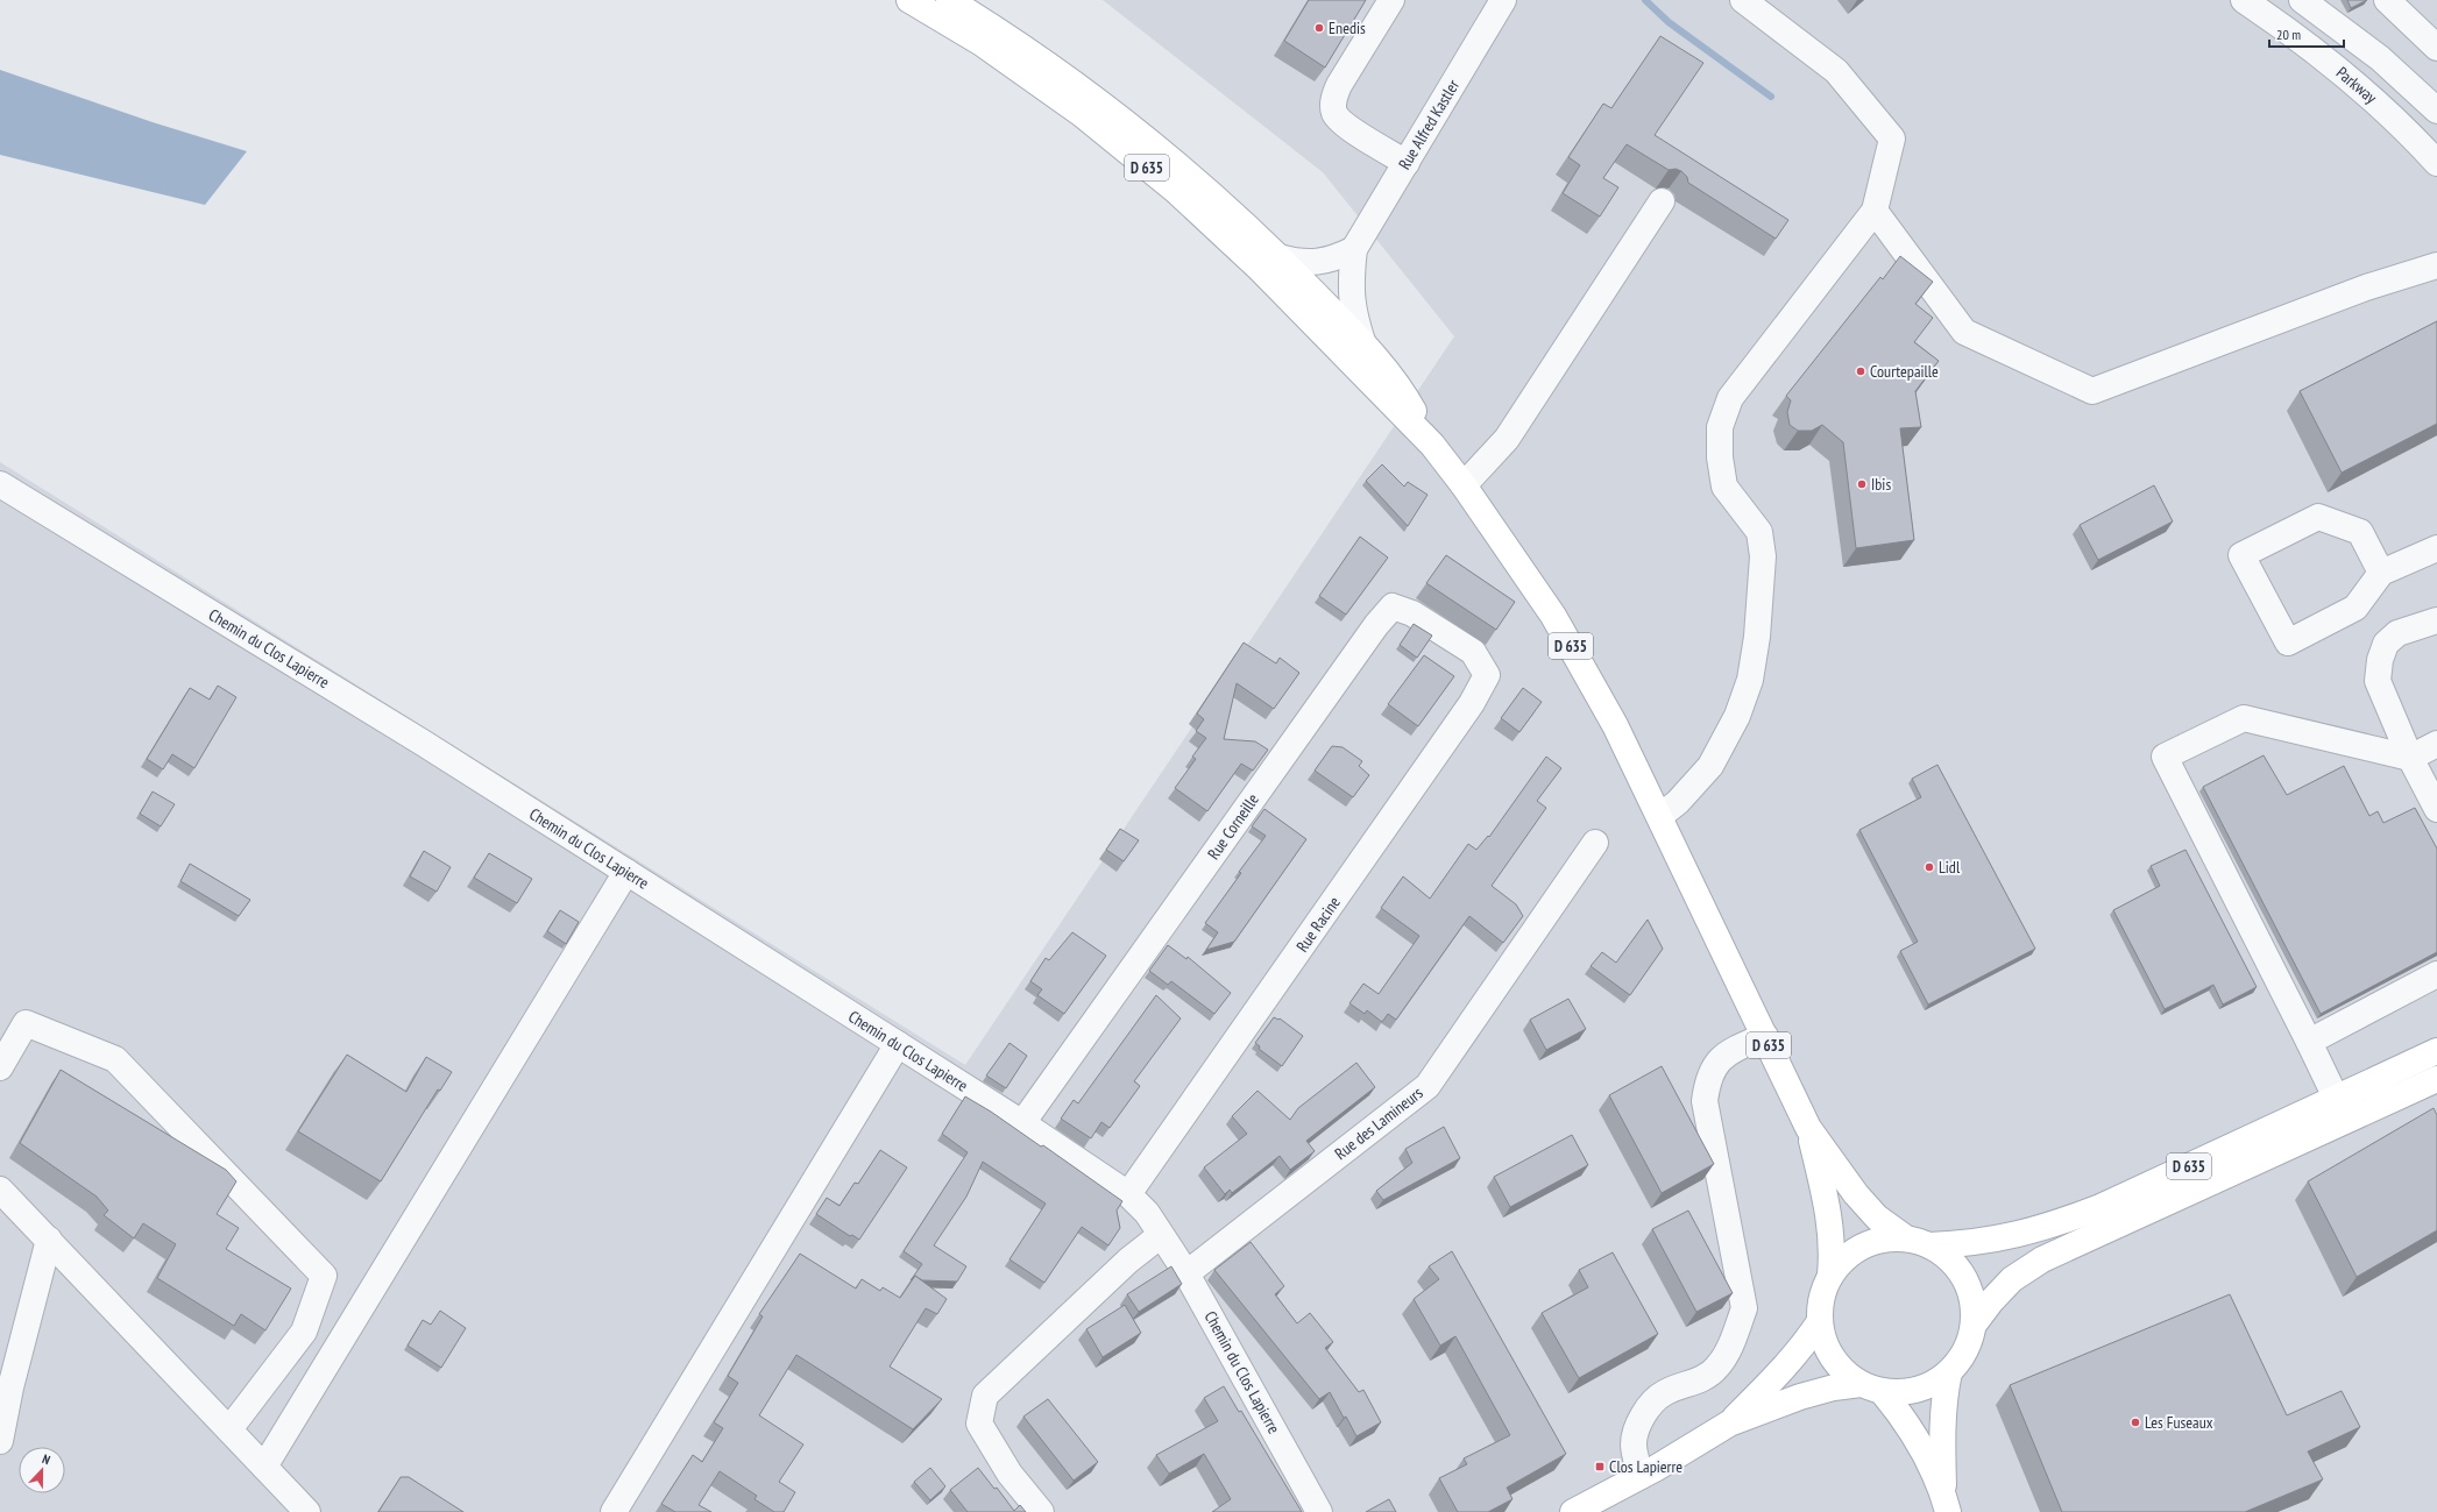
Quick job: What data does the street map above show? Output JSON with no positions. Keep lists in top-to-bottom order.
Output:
{
  "streets": {
    "main road": ["D 635"],
    "street": [
      "Parkway",
      "Rue Alfred Kastler",
      "Chemin du Clos Lapierre",
      "Rue Corneille",
      "Rue Racine",
      "Rue des Lamineurs"
    ]
  },
  "crossings": [
    ["Rue Alfred Kastler", "D 635"],
    ["Chemin du Clos Lapierre", "Rue Corneille"],
    ["Chemin du Clos Lapierre", "Rue Racine"],
    ["Chemin du Clos Lapierre", "Rue des Lamineurs"],
    ["Rue Corneille", "Rue Racine"]
  ],
  "places": {
    "other": [
      "Enedis",
      "Courtepaille",
      "Ibis",
      "Lidl",
      "Les Fuseaux"
    ],
    "transit": ["Clos Lapierre"]
  },
  "scale_bar": "20 m",
  "north": "top"
}
